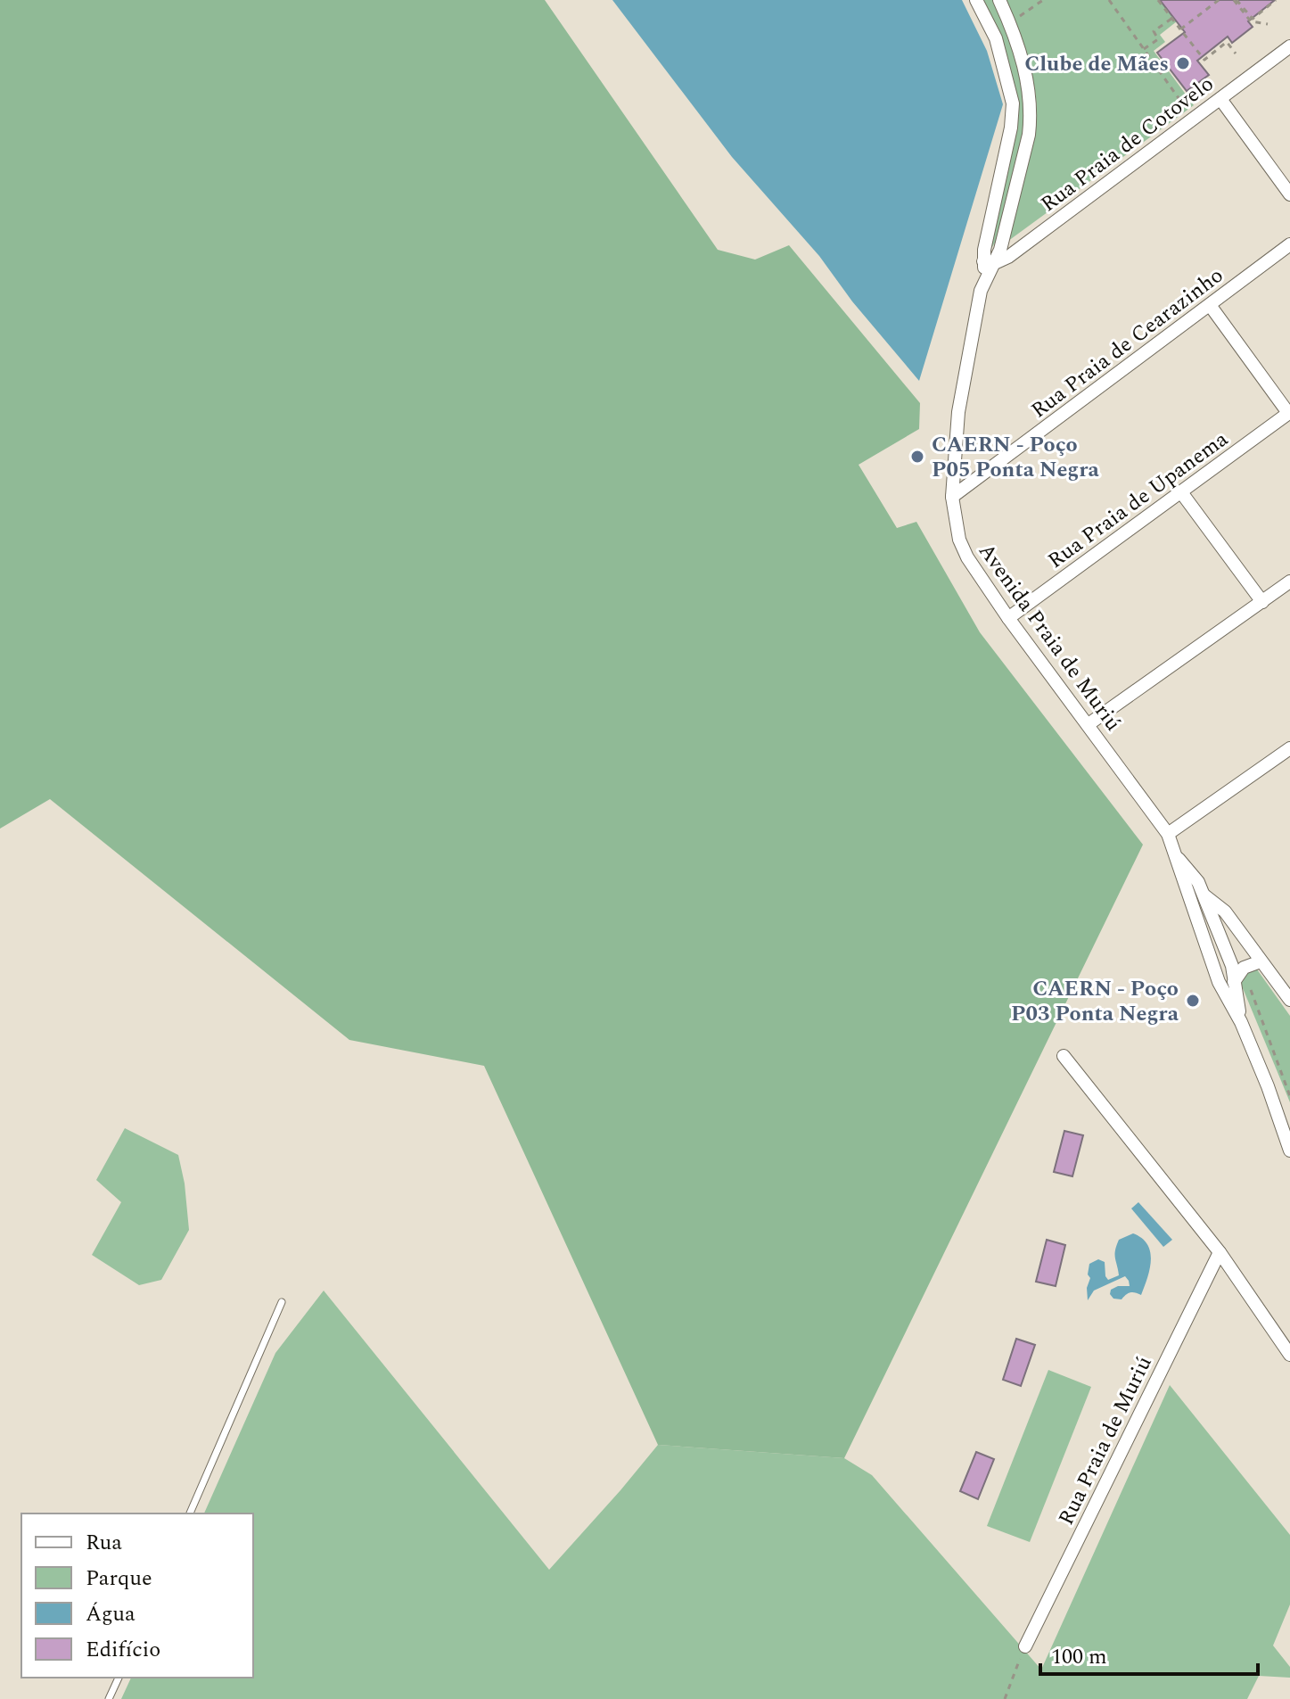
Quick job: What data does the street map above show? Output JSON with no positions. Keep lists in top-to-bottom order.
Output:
{
  "streets": {
    "street": [
      "Rua Praia de Cotovelo",
      "Rua Praia de Cearazinho",
      "Rua Praia de Upanema",
      "Avenida Praia de Muriú",
      "Rua Praia de Muriú"
    ]
  },
  "crossings": [
    ["Rua Praia de Cotovelo", "Avenida Praia de Muriú"],
    ["Rua Praia de Cearazinho", "Avenida Praia de Muriú"],
    ["Rua Praia de Upanema", "Avenida Praia de Muriú"]
  ],
  "places": ["Clube de Mães", "CAERN - Poço P05 Ponta Negra", "CAERN - Poço P03 Ponta Negra"],
  "legend": [
    "Rua",
    "Parque",
    "Água",
    "Edifício"
  ],
  "scale_bar": "100 m"
}
